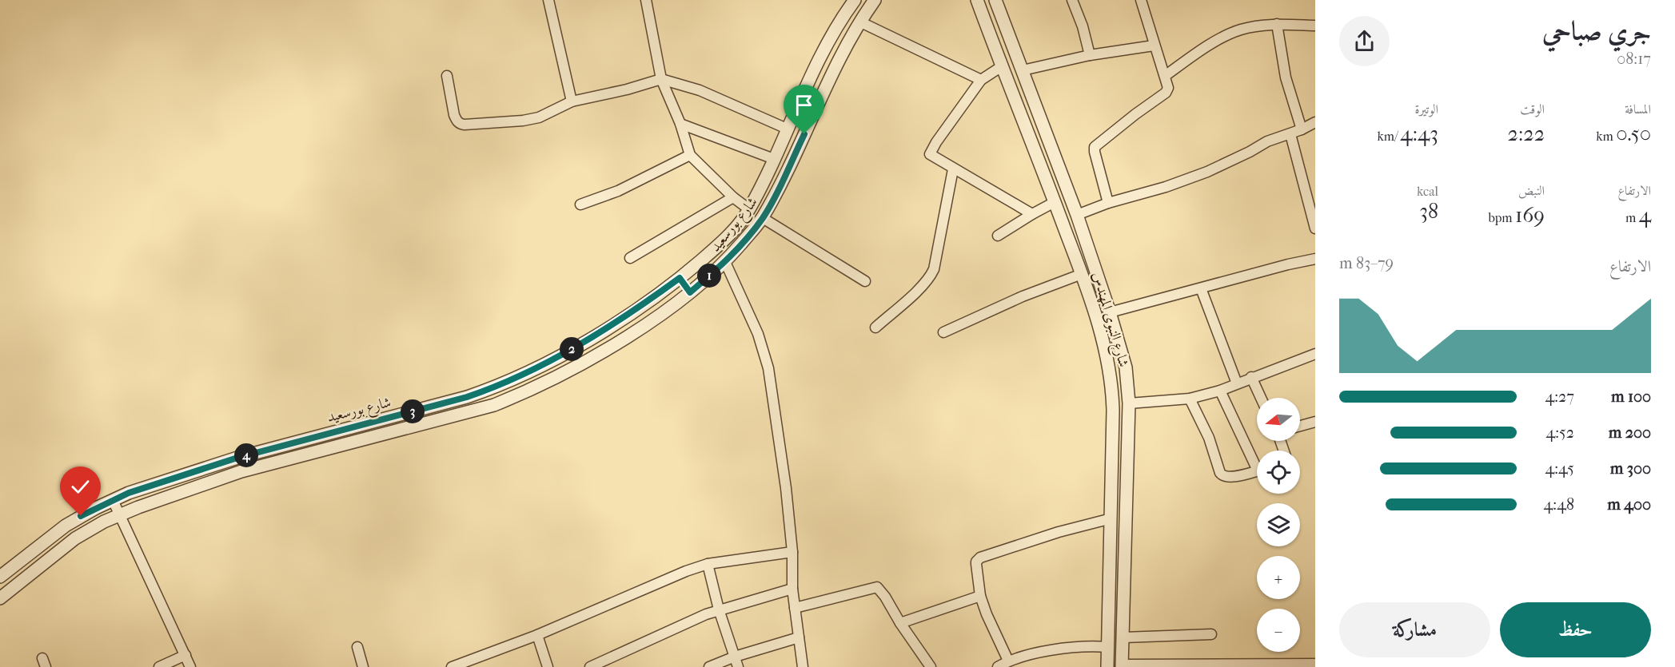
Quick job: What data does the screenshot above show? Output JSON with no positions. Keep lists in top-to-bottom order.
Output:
{
  "streets": {
    "street": ["شارع بورسعيد", "شارع النبوى المهندس"]
  },
  "north": "left",
  "page": {
    "heading": ["جري صباحي", "08:17"],
    "stats": [
      ["المسافة", "0.50 km"],
      ["الوقت", "2:22"],
      ["الوتيرة", "4:43 /km"],
      ["الارتفاع", "4 m"],
      ["النبض", "169 bpm"],
      ["kcal", "38"]
    ],
    "chart": ["الارتفاع", "79–83 m"],
    "pins": [
      "1",
      "2",
      "3",
      "4"
    ],
    "list": [
      {
        "name": "100 m",
        "note": "4:27"
      },
      {
        "name": "200 m",
        "note": "4:52"
      },
      {
        "name": "300 m",
        "note": "4:45"
      },
      {
        "name": "400 m",
        "note": "4:48"
      }
    ],
    "map_buttons": ["+", "−"],
    "buttons": ["حفظ", "مشاركة"]
  }
}
